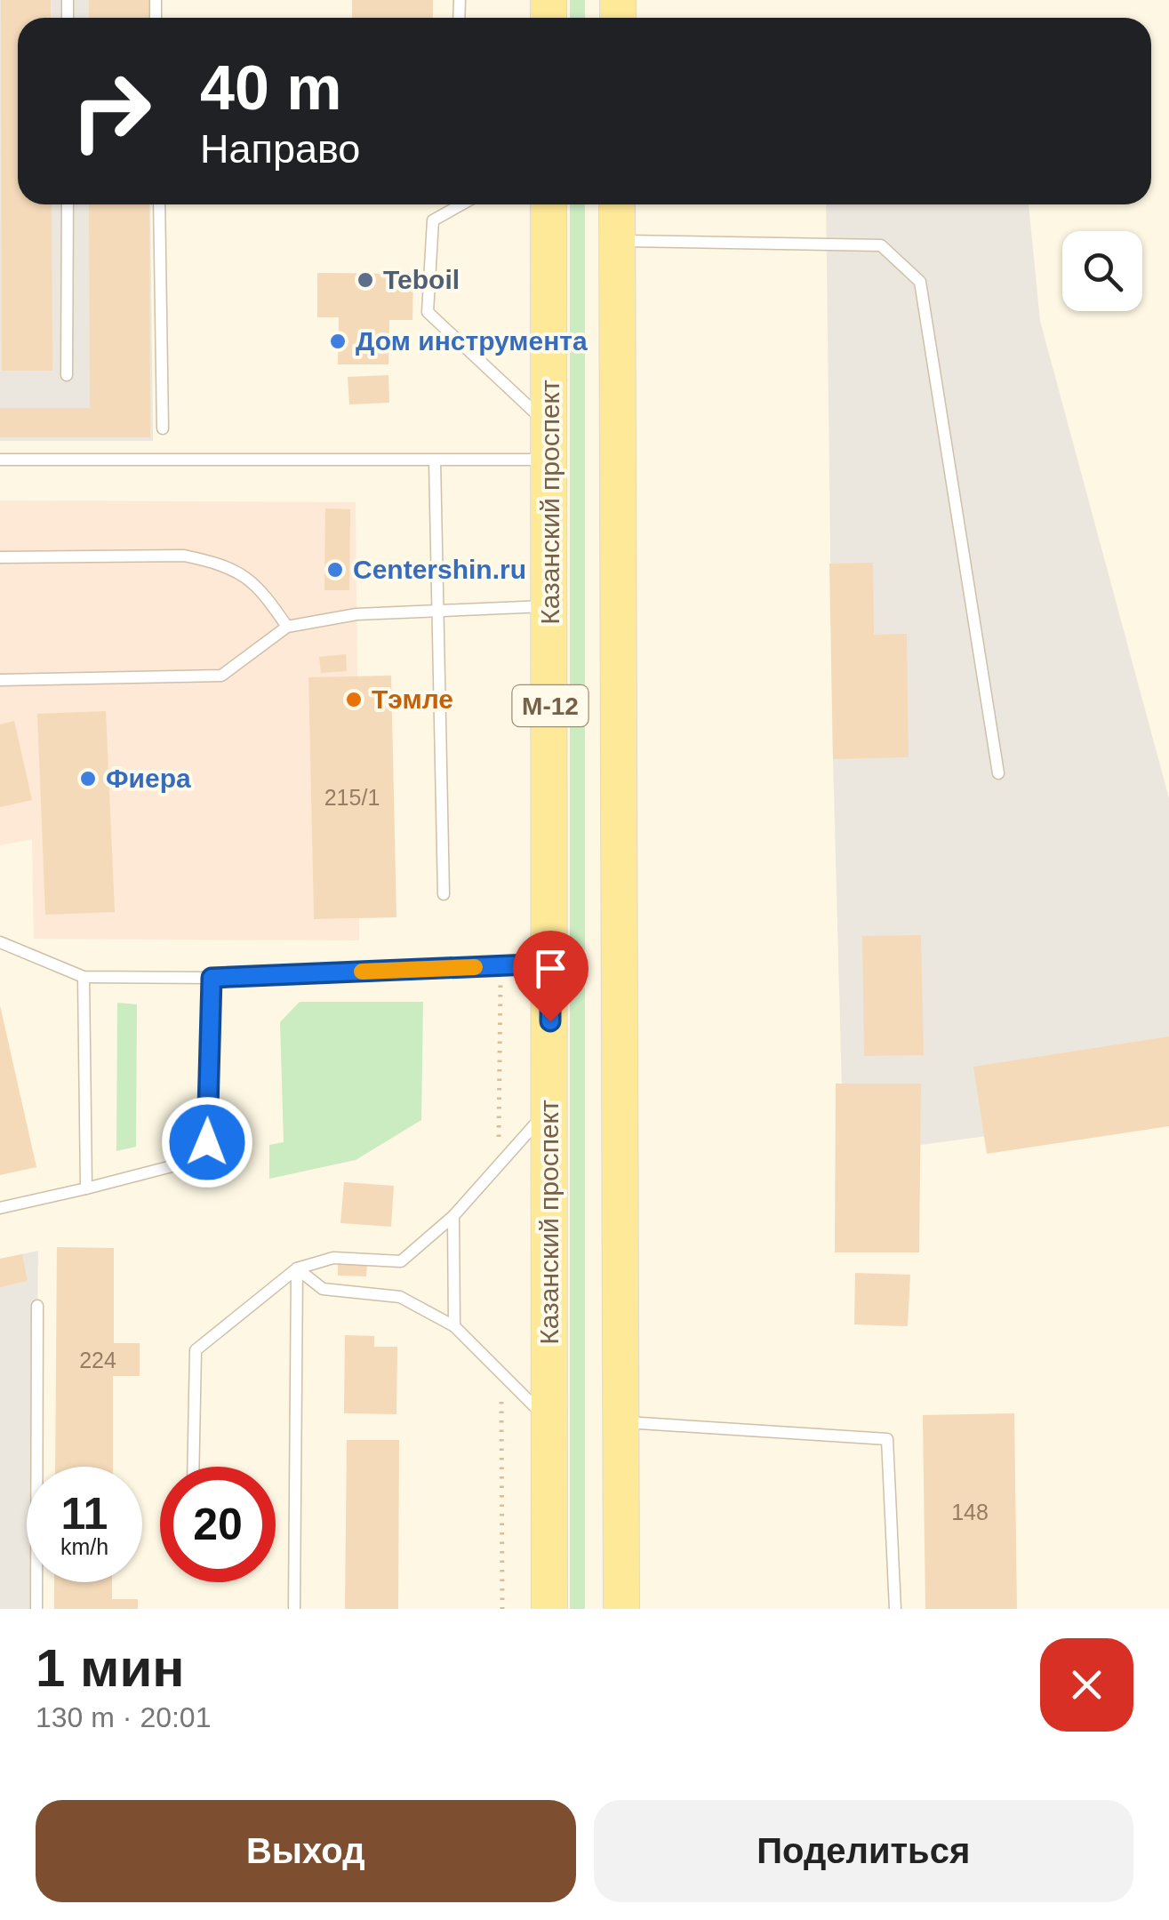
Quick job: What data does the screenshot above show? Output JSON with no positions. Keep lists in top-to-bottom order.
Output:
{
  "streets": {
    "main road": ["Казанский проспект", "М-12"]
  },
  "places": [
    "Teboil",
    "Дом инструмента",
    "Centershin.ru",
    "Тэмле",
    "Фиера"
  ],
  "house_numbers": ["215/1", "224", "148"],
  "page": {
    "turn": ["40 m", "Направо"],
    "speed": "11 km/h",
    "limit": "20",
    "heading": ["1 мин", "130 m · 20:01"],
    "buttons": ["Выход", "Поделиться"]
  }
}
